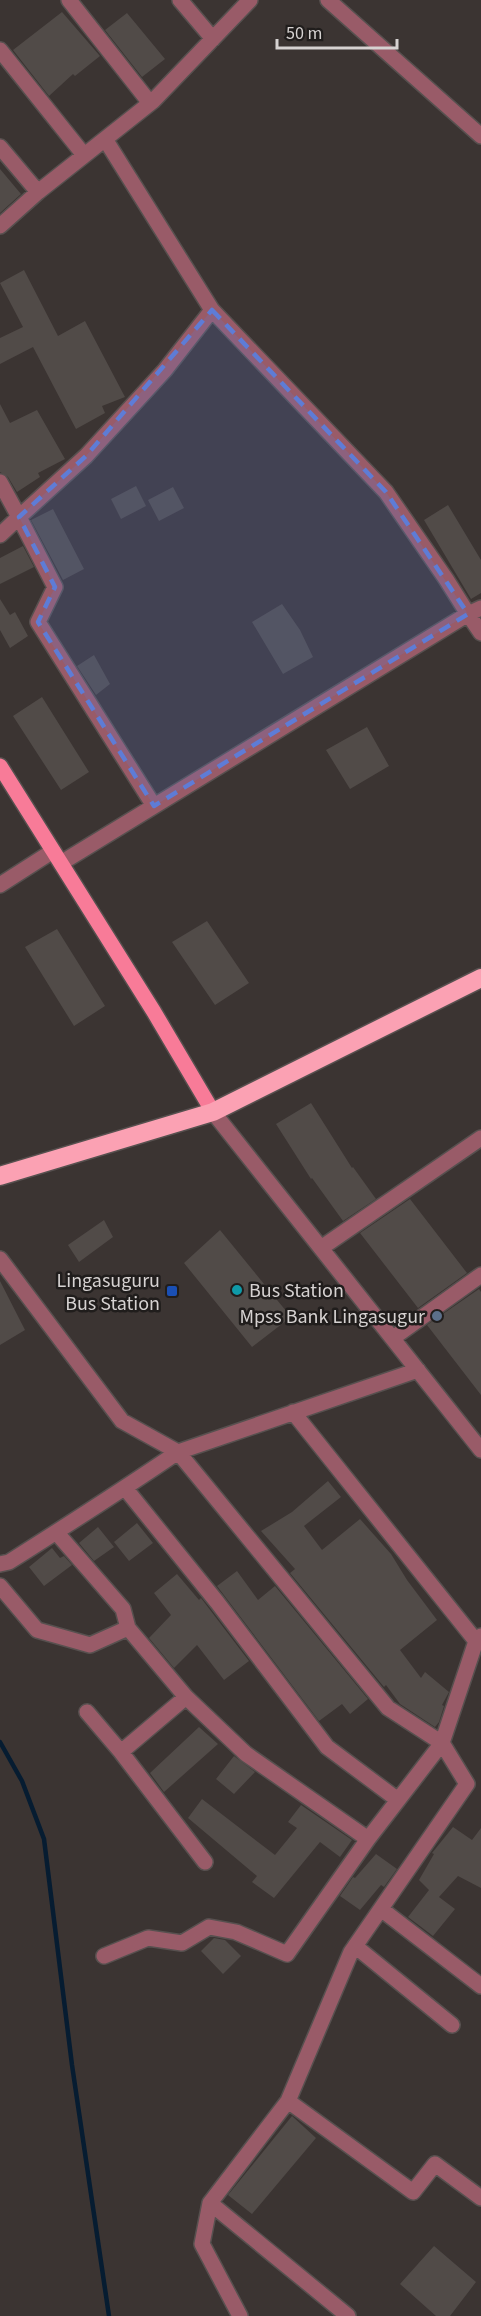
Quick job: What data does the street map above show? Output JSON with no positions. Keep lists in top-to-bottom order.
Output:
{
  "places": {
    "other": ["Bus Station", "Mpss Bank Lingasugur"],
    "transit": ["Lingasuguru Bus Station"]
  },
  "scale_bar": "50 m"
}
